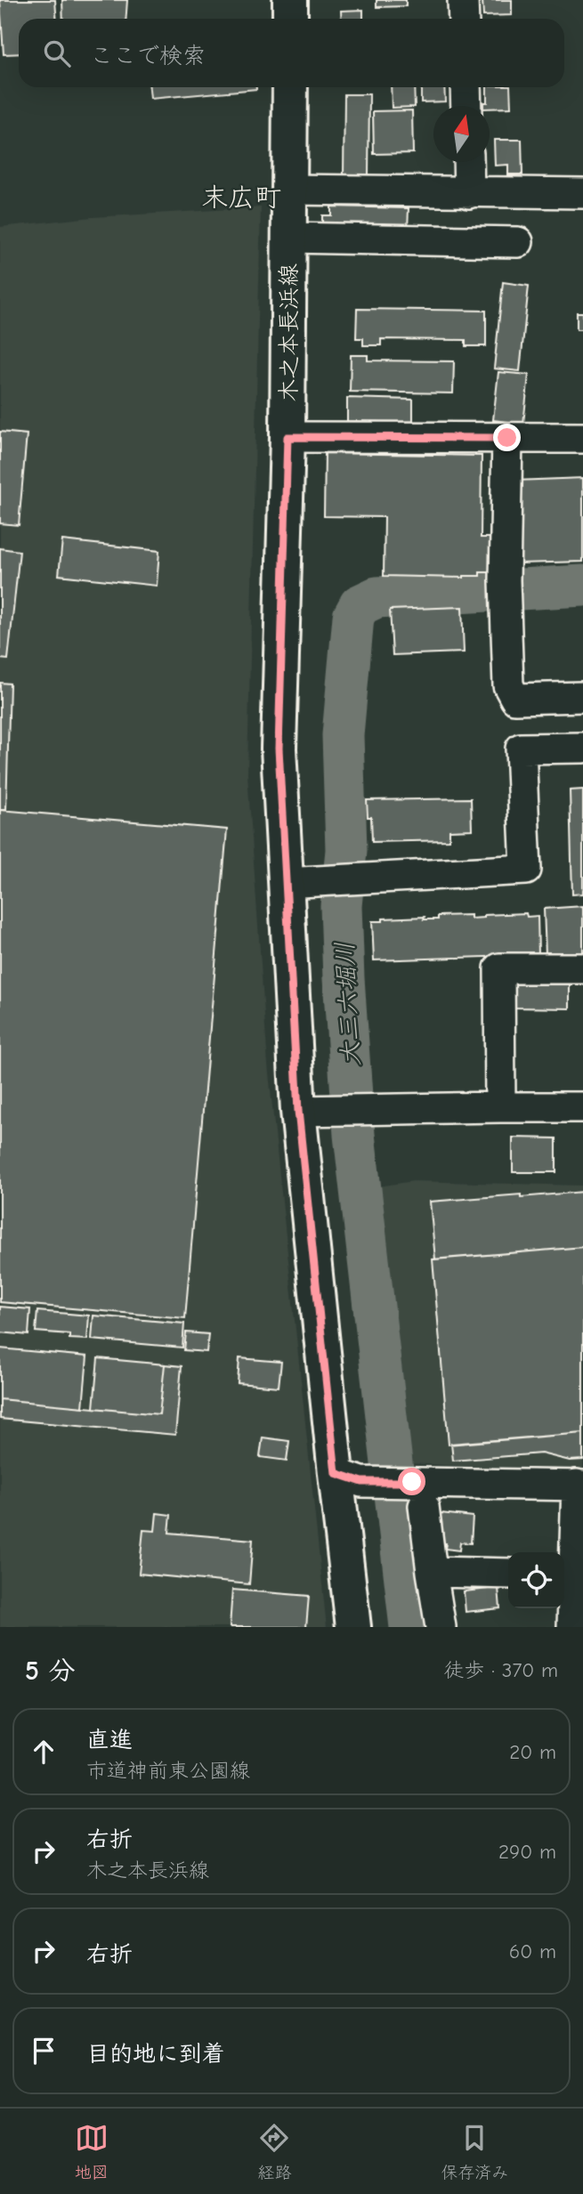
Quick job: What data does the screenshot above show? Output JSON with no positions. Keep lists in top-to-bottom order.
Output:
{
  "streets": {
    "main road": ["木之本長浜線"]
  },
  "districts": ["末広町"],
  "water": ["大三六堀川"],
  "north": "top",
  "page": {
    "search": "ここで検索",
    "heading": ["5 分", "徒歩 · 370 m"],
    "list": [
      ["直進", "市道神前東公園線", "20 m"],
      ["右折", "木之本長浜線", "290 m"],
      ["右折", "60 m"],
      "目的地に到着"
    ],
    "nav": ["地図", "経路", "保存済み"]
  }
}
